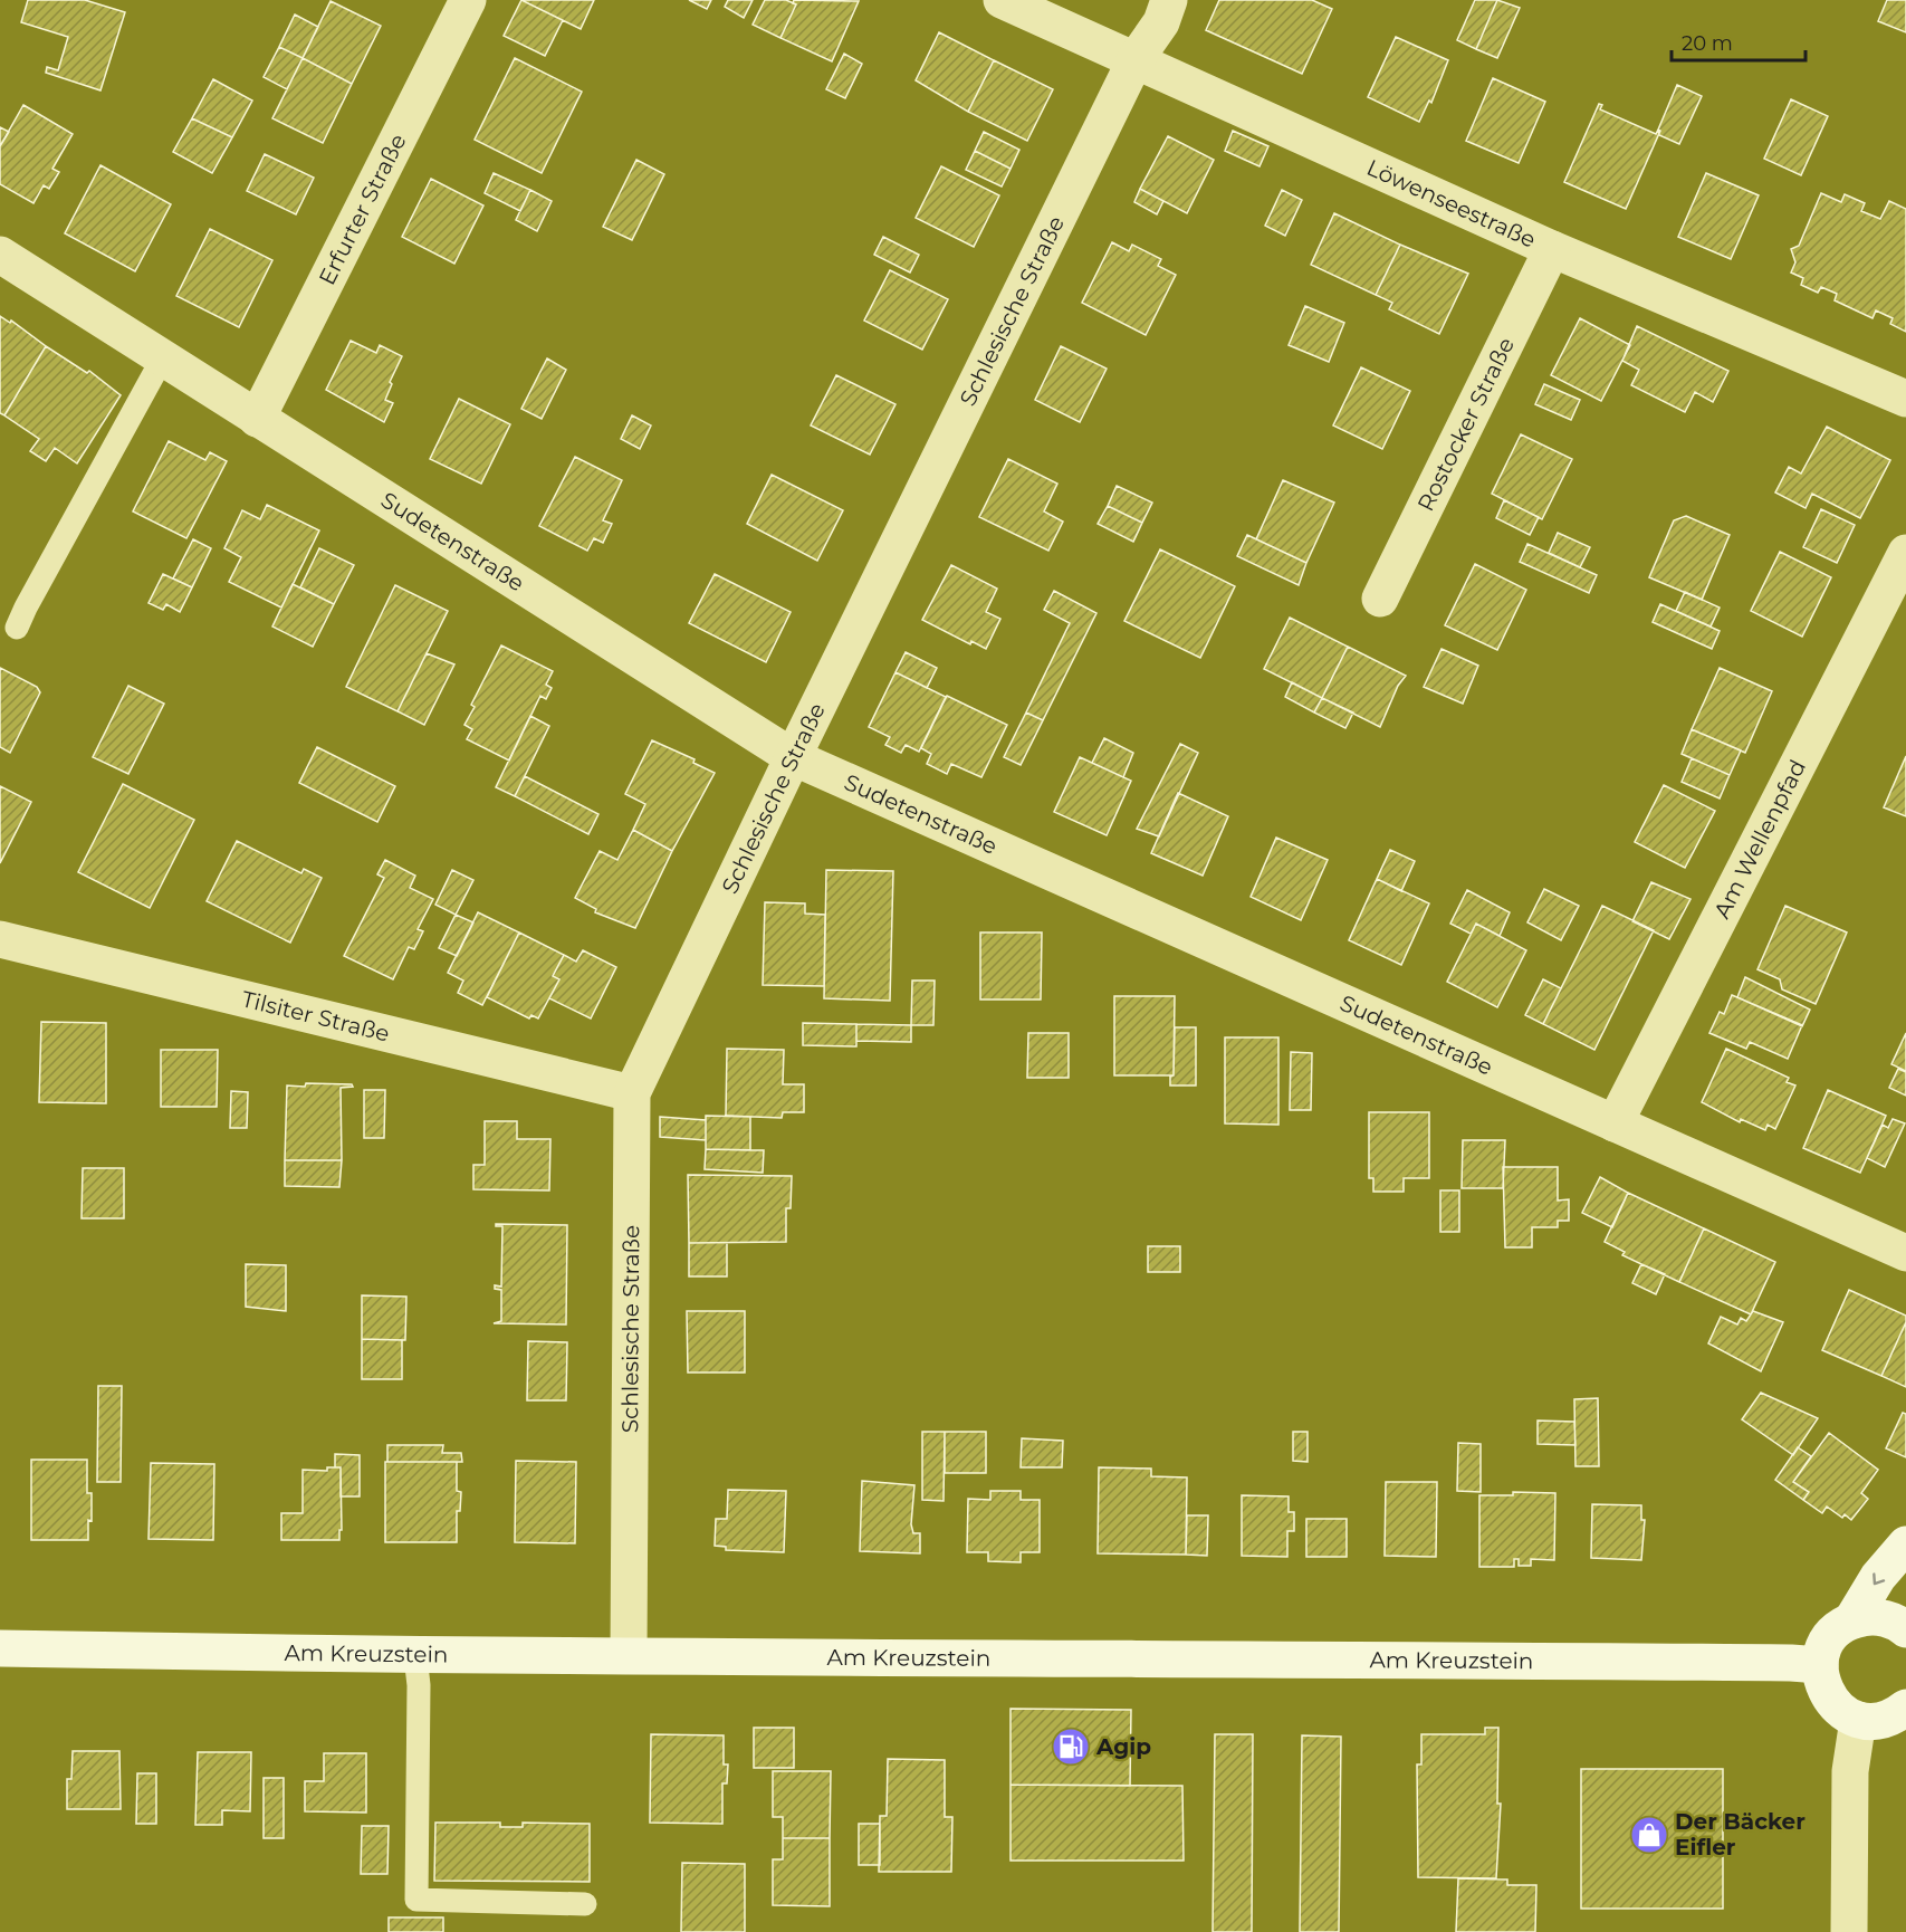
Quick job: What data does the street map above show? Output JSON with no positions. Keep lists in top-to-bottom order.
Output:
{
  "streets": {
    "street": [
      "Löwenseestraße",
      "Erfurter Straße",
      "Schlesische Straße",
      "Rostocker Straße",
      "Sudetenstraße",
      "Am Wellenpfad",
      "Tilsiter Straße",
      "Am Kreuzstein"
    ]
  },
  "crossings": [
    ["Löwenseestraße", "Schlesische Straße"],
    ["Löwenseestraße", "Rostocker Straße"],
    ["Erfurter Straße", "Sudetenstraße"],
    ["Schlesische Straße", "Sudetenstraße"],
    ["Schlesische Straße", "Tilsiter Straße"],
    ["Schlesische Straße", "Am Kreuzstein"],
    ["Sudetenstraße", "Am Wellenpfad"]
  ],
  "places": {
    "fuel station": ["Agip"],
    "shop": ["Der Bäcker Eifler"]
  },
  "scale_bar": "20 m"
}
